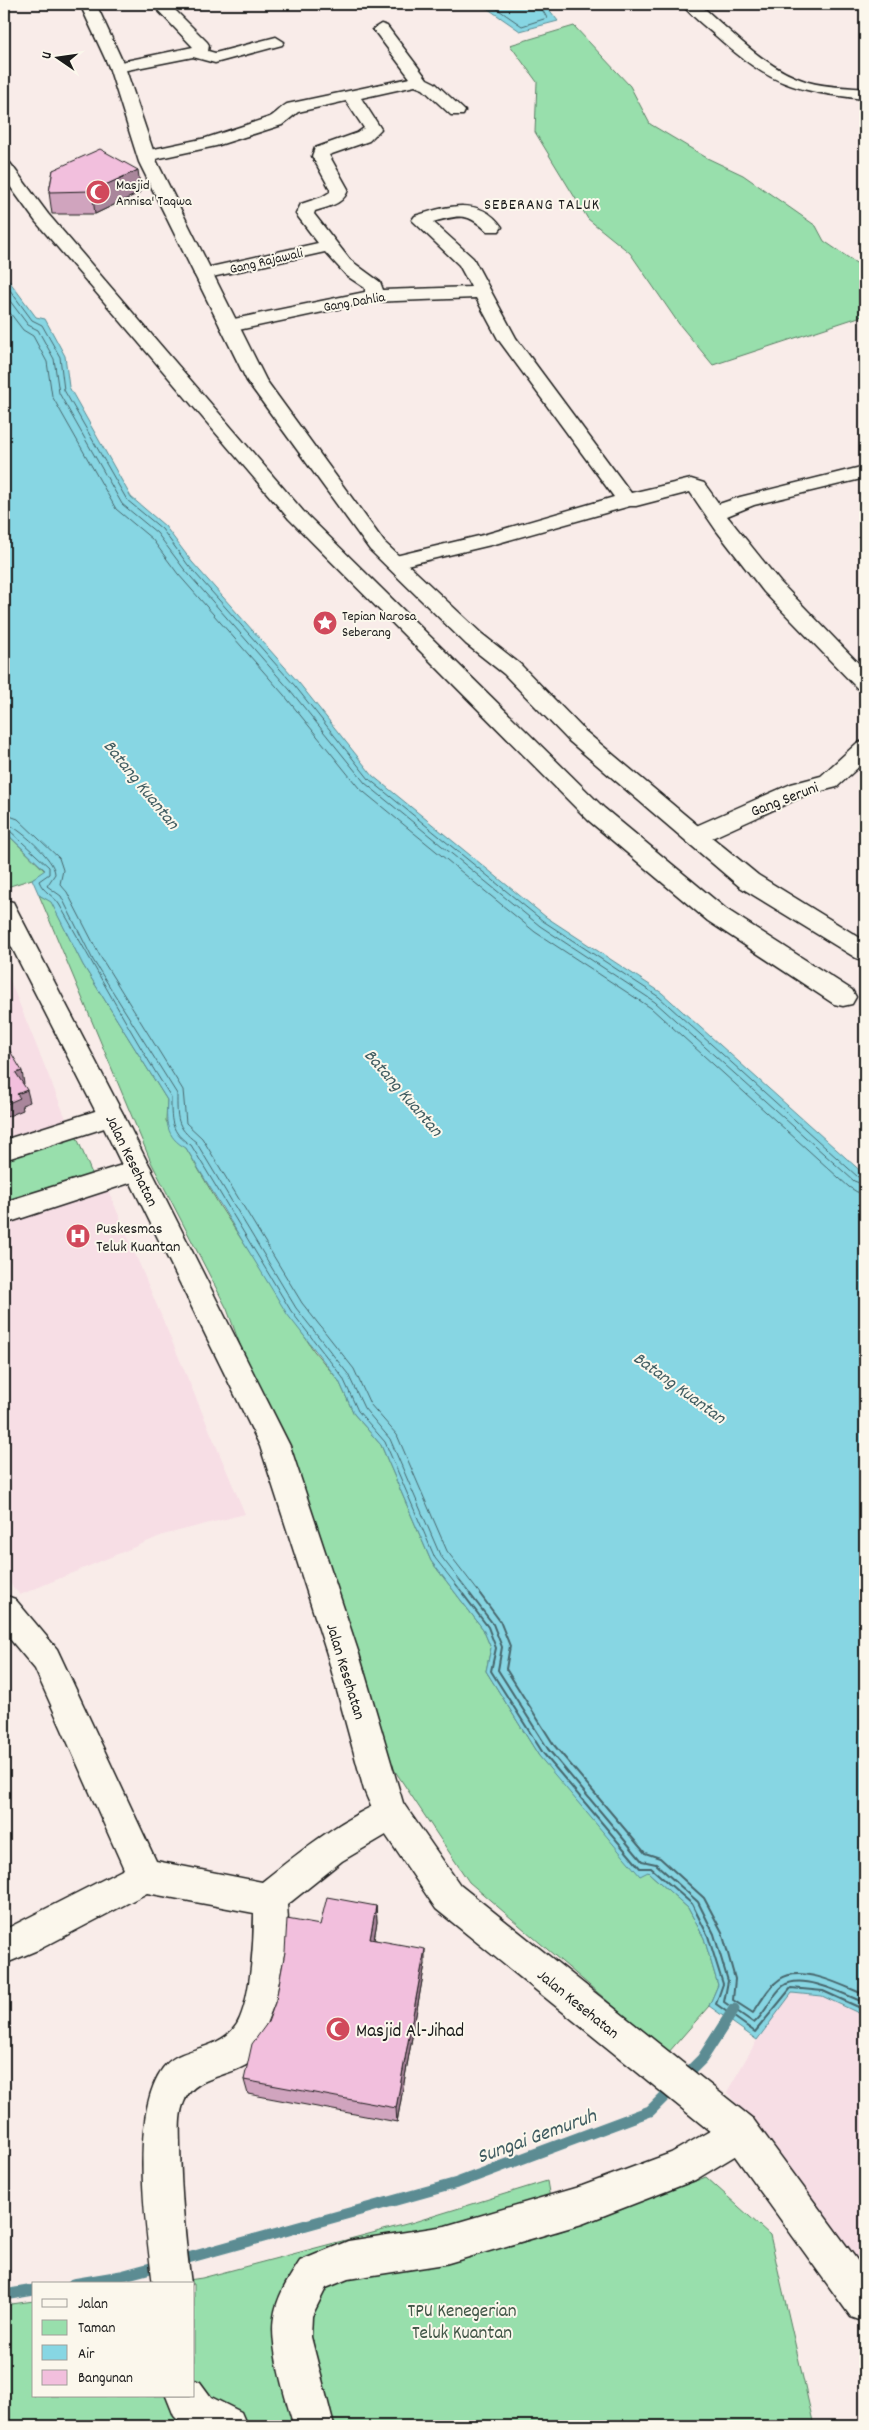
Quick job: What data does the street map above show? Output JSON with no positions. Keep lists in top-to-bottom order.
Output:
{
  "streets": {
    "street": [
      "Gang Rajawali",
      "Gang Dahlia",
      "Gang Seruni",
      "Jalan Kesehatan"
    ]
  },
  "districts": ["SEBERANG TALUK"],
  "water": ["Batang Kuantan", "Sungai Gemuruh"],
  "parks": ["TPU Kenegerian Teluk Kuantan"],
  "places": {
    "mosque": ["Masjid Annisa' Taqwa", "Masjid Al-Jihad"],
    "place": ["Tepian Narosa Seberang"],
    "hospital": ["Puskesmas Teluk Kuantan"]
  },
  "legend": [
    "Jalan",
    "Taman",
    "Air",
    "Bangunan"
  ],
  "north": "left"
}
